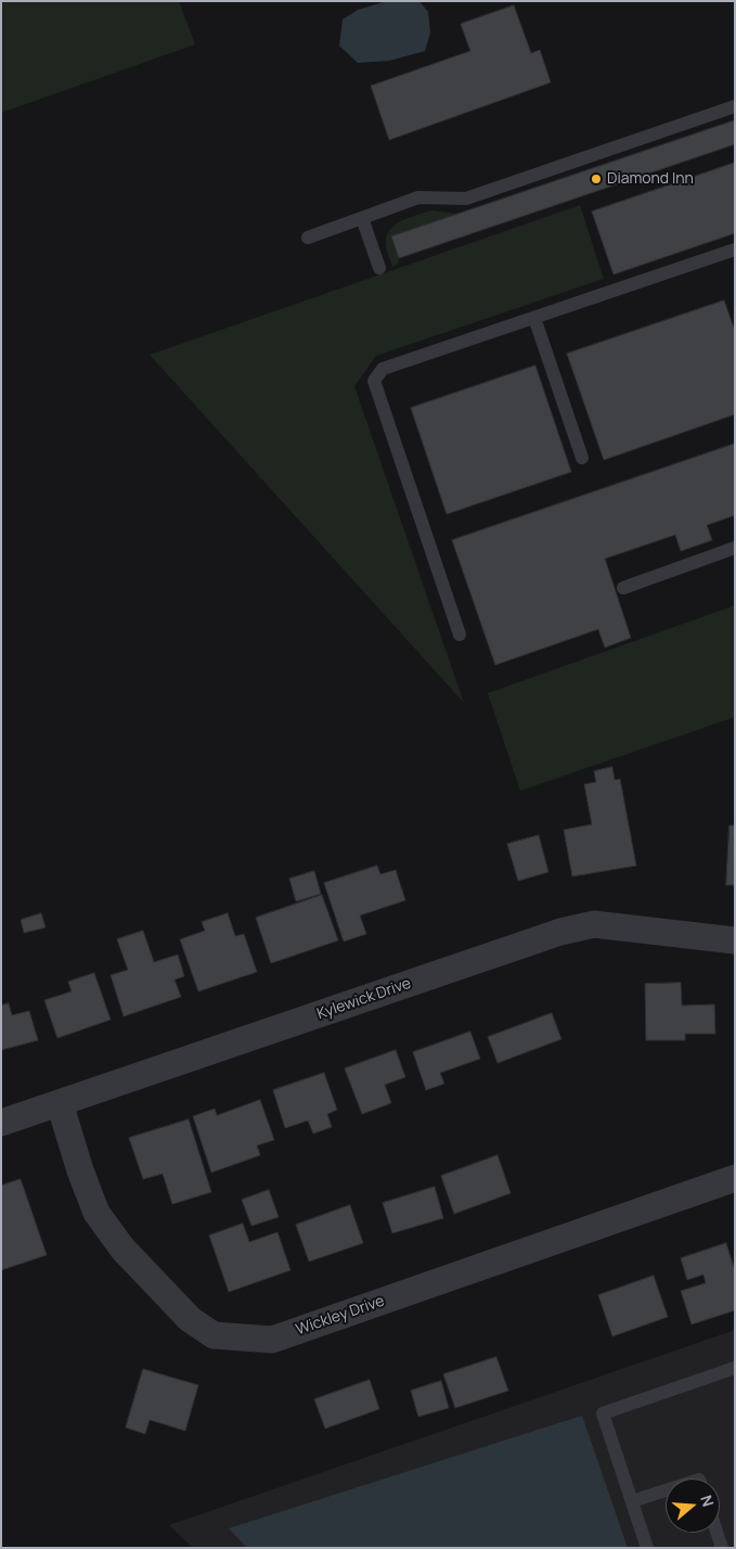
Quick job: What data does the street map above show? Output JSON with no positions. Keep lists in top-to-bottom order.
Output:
{
  "streets": {
    "street": ["Kylewick Drive", "Wickley Drive"]
  },
  "crossings": [
    ["Kylewick Drive", "Wickley Drive"]
  ],
  "places": ["Diamond Inn"],
  "north": "right"
}
